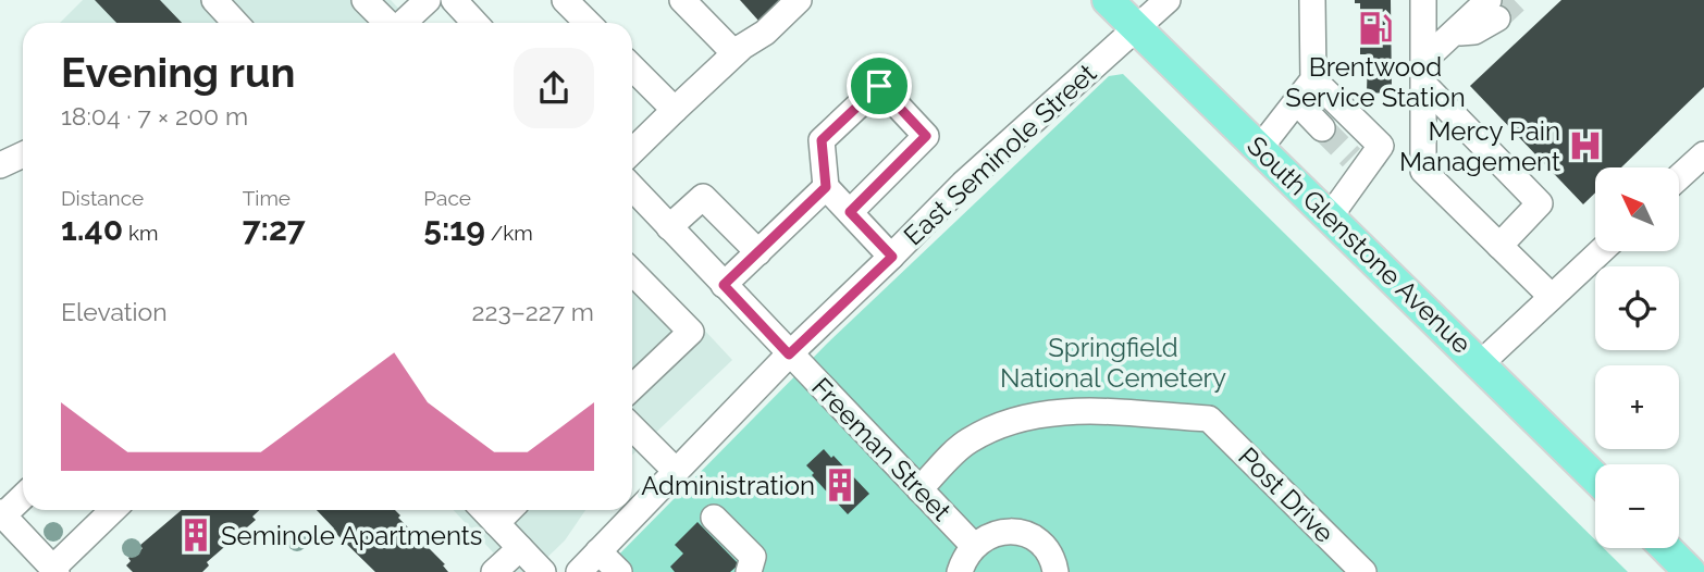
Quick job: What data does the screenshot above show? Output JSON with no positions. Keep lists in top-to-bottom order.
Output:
{
  "streets": {
    "main road": ["South Glenstone Avenue"],
    "street": ["East Seminole Street", "Freeman Street", "Post Drive"]
  },
  "crossings": [
    ["East Seminole Street", "South Glenstone Avenue"],
    ["East Seminole Street", "Freeman Street"],
    ["Freeman Street", "Post Drive"]
  ],
  "parks": ["Springfield National Cemetery"],
  "places": {
    "fuel station": ["Brentwood Service Station"],
    "hospital": ["Mercy Pain Management"],
    "building": ["Administration", "Seminole Apartments"]
  },
  "north": "top left",
  "page": {
    "heading": ["Evening run", "18:04 · 7 × 200 m"],
    "stats": [
      ["Distance", "1.40 km"],
      ["Time", "7:27"],
      ["Pace", "5:19 /km"]
    ],
    "map_buttons": ["+", "−"],
    "chart": ["Elevation", "223–227 m"]
  }
}
